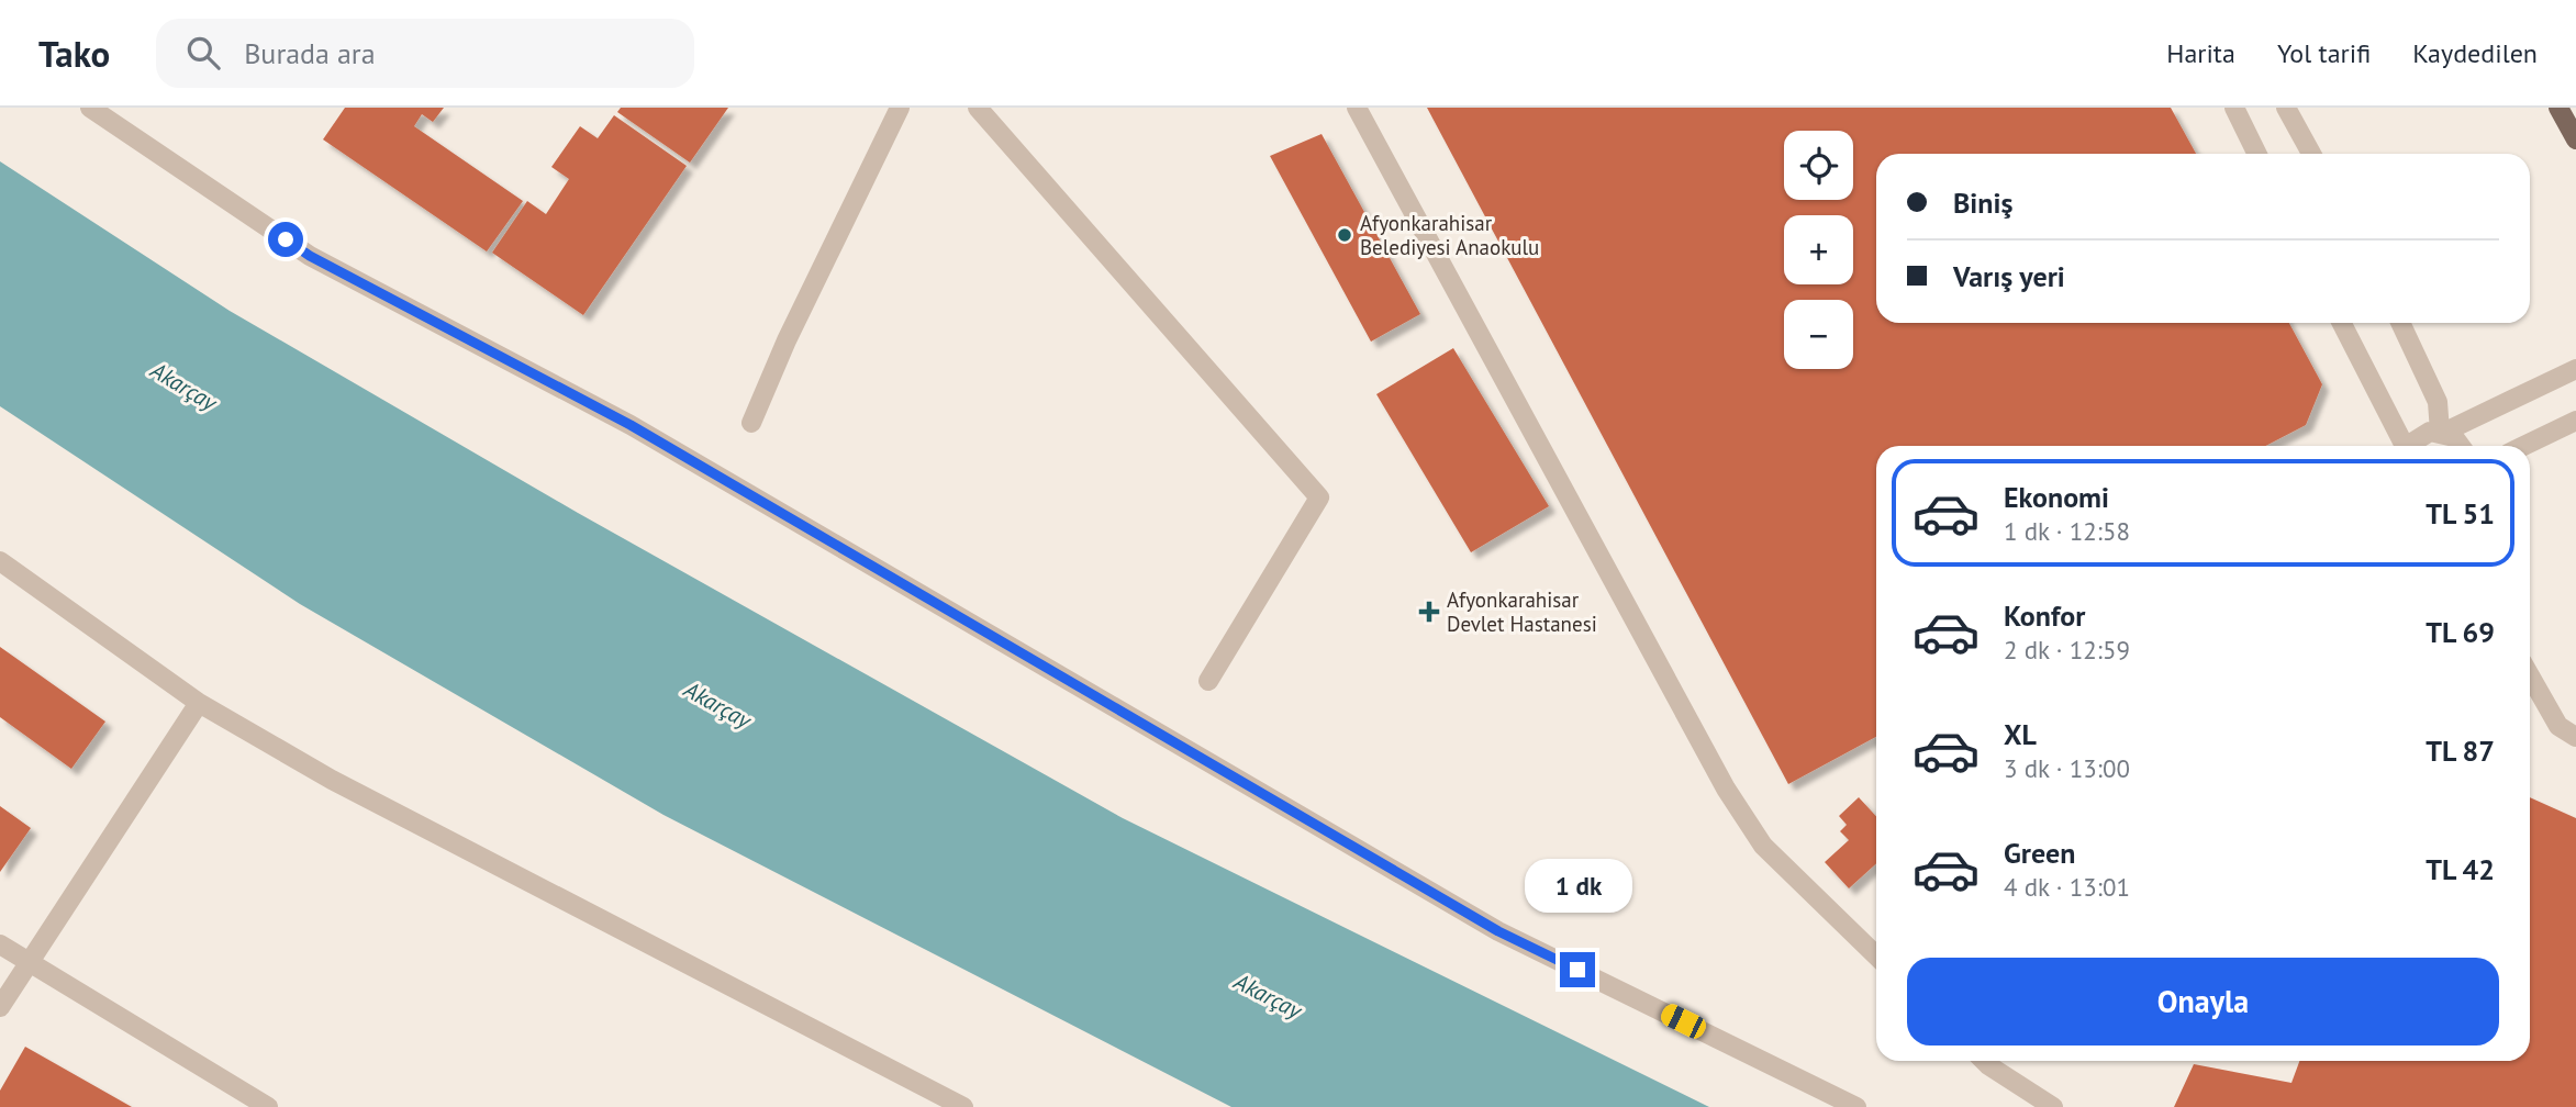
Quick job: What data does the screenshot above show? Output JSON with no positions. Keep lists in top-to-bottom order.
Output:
{
  "water": ["Akarçay"],
  "places": {
    "other": ["Afyonkarahisar Belediyesi Anaokulu"],
    "health": ["Afyonkarahisar Devlet Hastanesi"]
  },
  "page": {
    "header": "Tako",
    "search": "Burada ara",
    "nav": ["Harita", "Yol tarifi", "Kaydedilen"],
    "map_buttons": ["+", "−"],
    "banner": ["Biniş", "Varış yeri"],
    "list": [
      {
        "name": "Ekonomi",
        "note": "1 dk · 12:58",
        "value": "TL 51"
      },
      {
        "name": "Konfor",
        "note": "2 dk · 12:59",
        "value": "TL 69"
      },
      {
        "name": "XL",
        "note": "3 dk · 13:00",
        "value": "TL 87"
      },
      {
        "name": "Green",
        "note": "4 dk · 13:01",
        "value": "TL 42"
      }
    ],
    "bubble": "1 dk",
    "buttons": "Onayla"
  }
}
